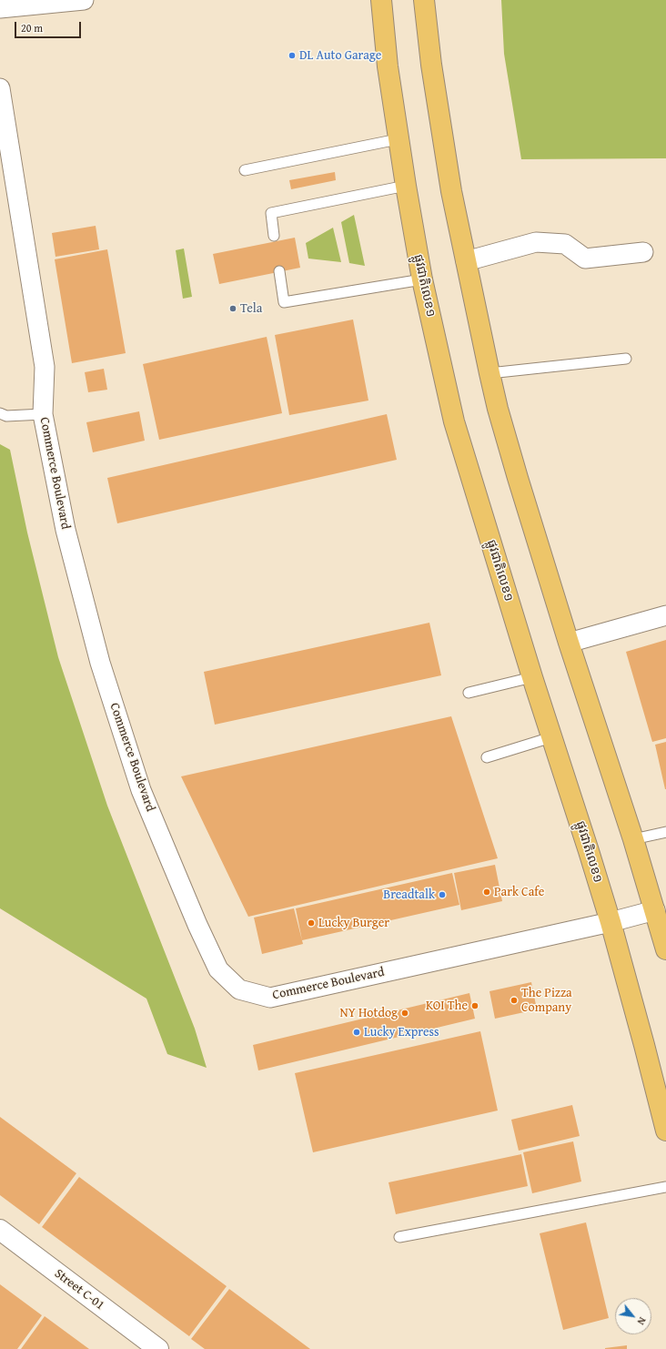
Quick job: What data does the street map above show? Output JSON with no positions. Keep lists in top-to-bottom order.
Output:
{
  "streets": {
    "highway": ["ផ្លូវជាតិលេខ១"],
    "street": ["Commerce Boulevard", "Street C-01"]
  },
  "crossings": [
    ["ផ្លូវជាតិលេខ១", "Commerce Boulevard"]
  ],
  "places": [
    "DL Auto Garage",
    "Tela",
    "Park Cafe",
    "Breadtalk",
    "Lucky Burger",
    "The Pizza Company",
    "KOI The",
    "NY Hotdog",
    "Lucky Express"
  ],
  "scale_bar": "20 m",
  "north": "bottom right"
}
